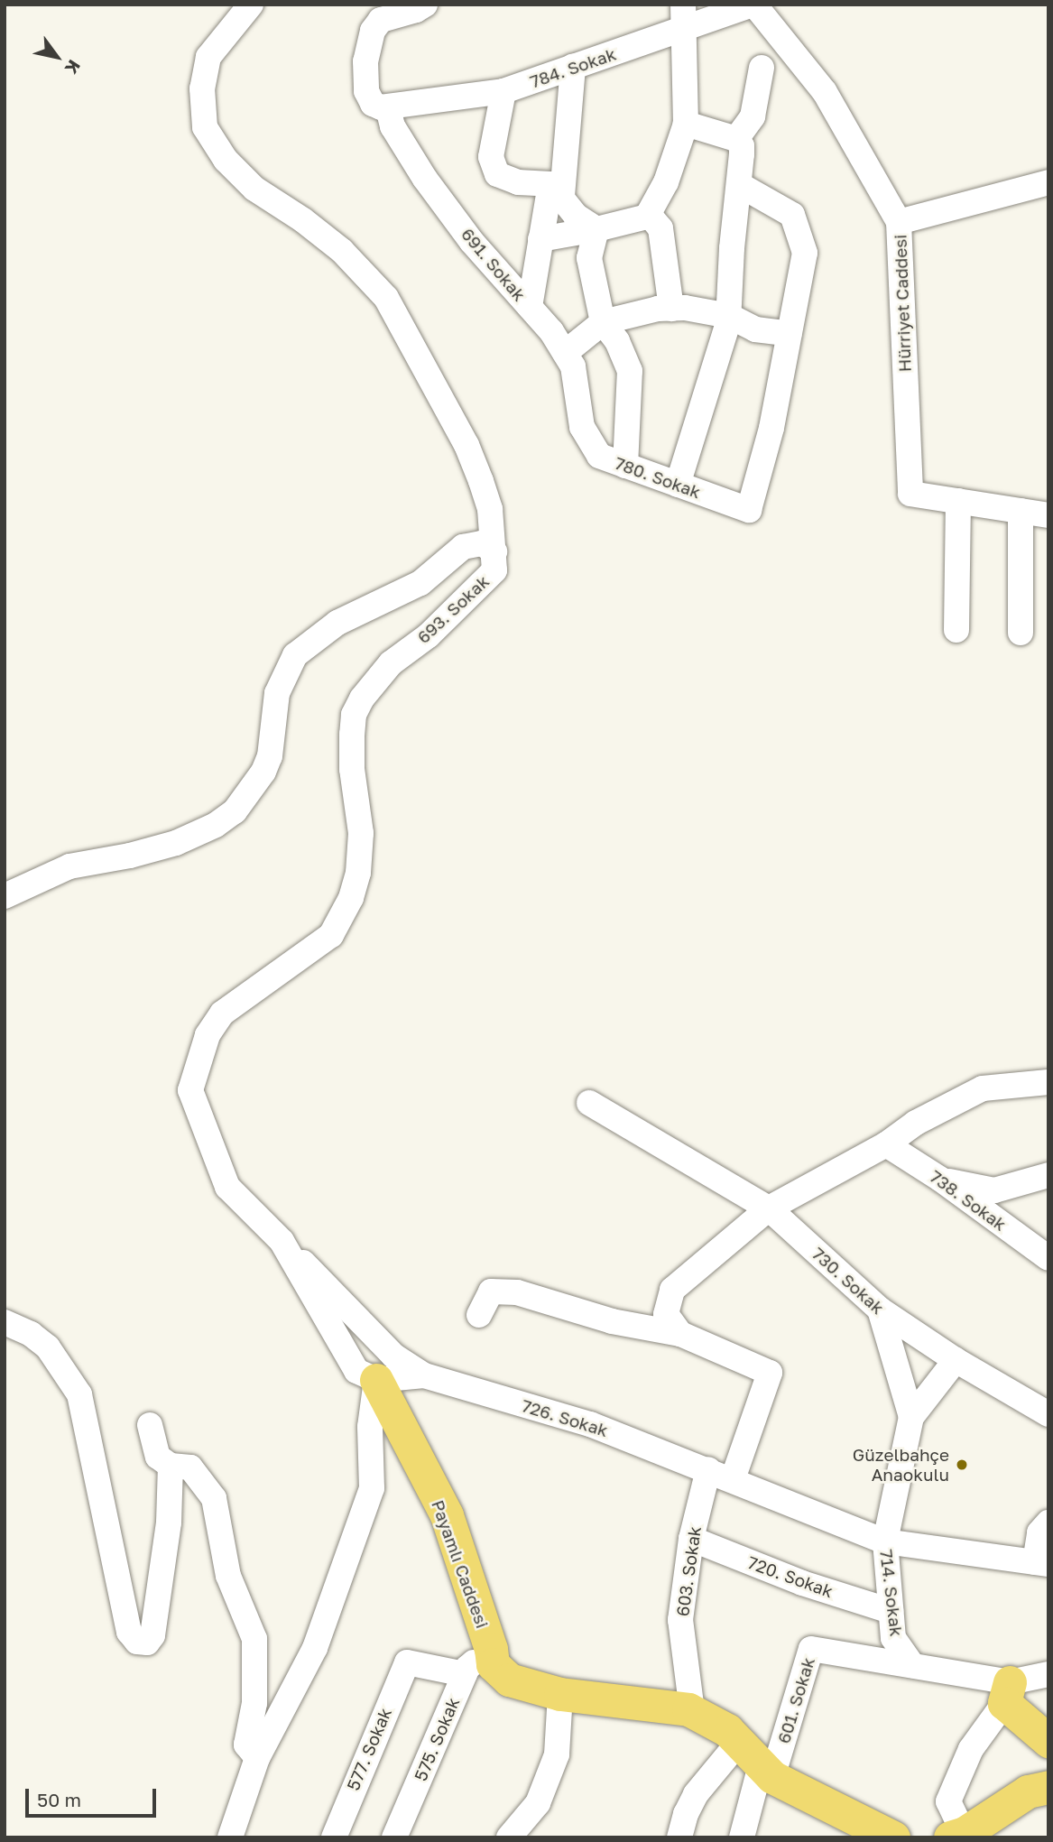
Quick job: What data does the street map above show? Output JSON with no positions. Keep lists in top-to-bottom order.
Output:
{
  "streets": {
    "main road": ["Payamlı Caddesi"],
    "street": [
      "784. Sokak",
      "691. Sokak",
      "Hürriyet Caddesi",
      "780. Sokak",
      "693. Sokak",
      "738. Sokak",
      "730. Sokak",
      "726. Sokak",
      "603. Sokak",
      "720. Sokak",
      "714. Sokak",
      "601. Sokak",
      "575. Sokak",
      "577. Sokak"
    ]
  },
  "crossings": [
    ["784. Sokak", "691. Sokak"],
    ["784. Sokak", "Hürriyet Caddesi"],
    ["691. Sokak", "780. Sokak"],
    ["693. Sokak", "Payamlı Caddesi"],
    ["730. Sokak", "714. Sokak"],
    ["726. Sokak", "Payamlı Caddesi"],
    ["726. Sokak", "603. Sokak"],
    ["726. Sokak", "714. Sokak"],
    ["Payamlı Caddesi", "603. Sokak"],
    ["Payamlı Caddesi", "601. Sokak"],
    ["Payamlı Caddesi", "575. Sokak"],
    ["603. Sokak", "720. Sokak"],
    ["720. Sokak", "714. Sokak"],
    ["714. Sokak", "601. Sokak"],
    ["575. Sokak", "577. Sokak"]
  ],
  "places": ["Güzelbahçe Anaokulu"],
  "scale_bar": "50 m",
  "north": "bottom right"
}
